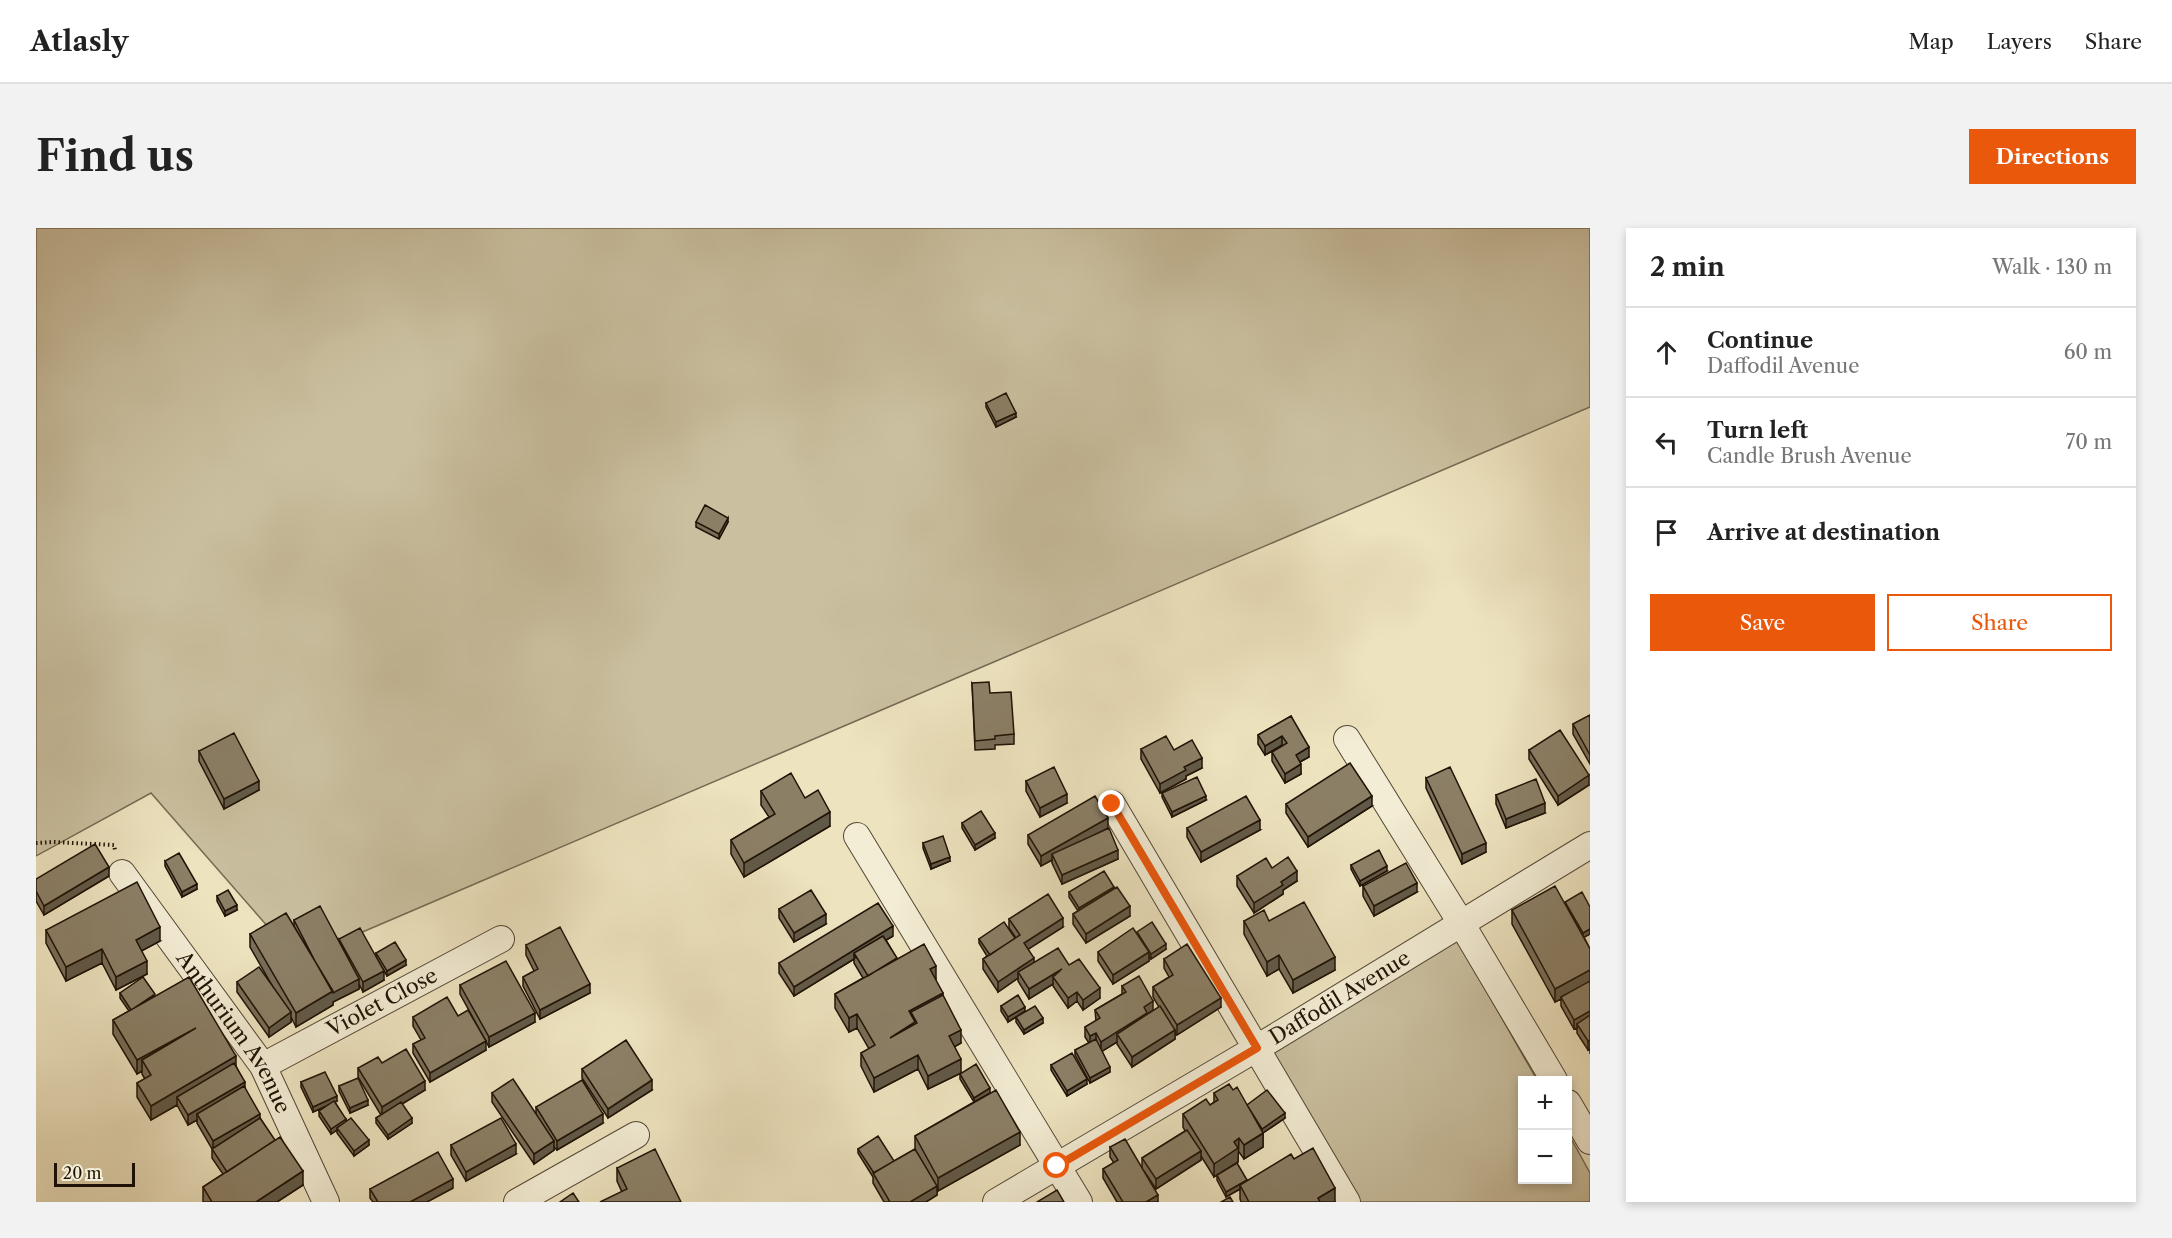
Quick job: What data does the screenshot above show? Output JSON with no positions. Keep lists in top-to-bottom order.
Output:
{
  "streets": {
    "street": ["Daffodil Avenue", "Violet Close", "Anthurium Avenue"]
  },
  "crossings": [
    ["Violet Close", "Anthurium Avenue"]
  ],
  "scale_bar": "20 m",
  "page": {
    "header": "Atlasly",
    "nav": ["Map", "Layers", "Share"],
    "buttons": [
      "Directions",
      ["Save", "Share"]
    ],
    "title": "Find us",
    "heading": ["2 min", "Walk · 130 m"],
    "list": [
      ["Continue", "Daffodil Avenue", "60 m"],
      ["Turn left", "Candle Brush Avenue", "70 m"],
      "Arrive at destination"
    ],
    "map_buttons": ["+", "−"],
    "scale": "20 m"
  }
}
